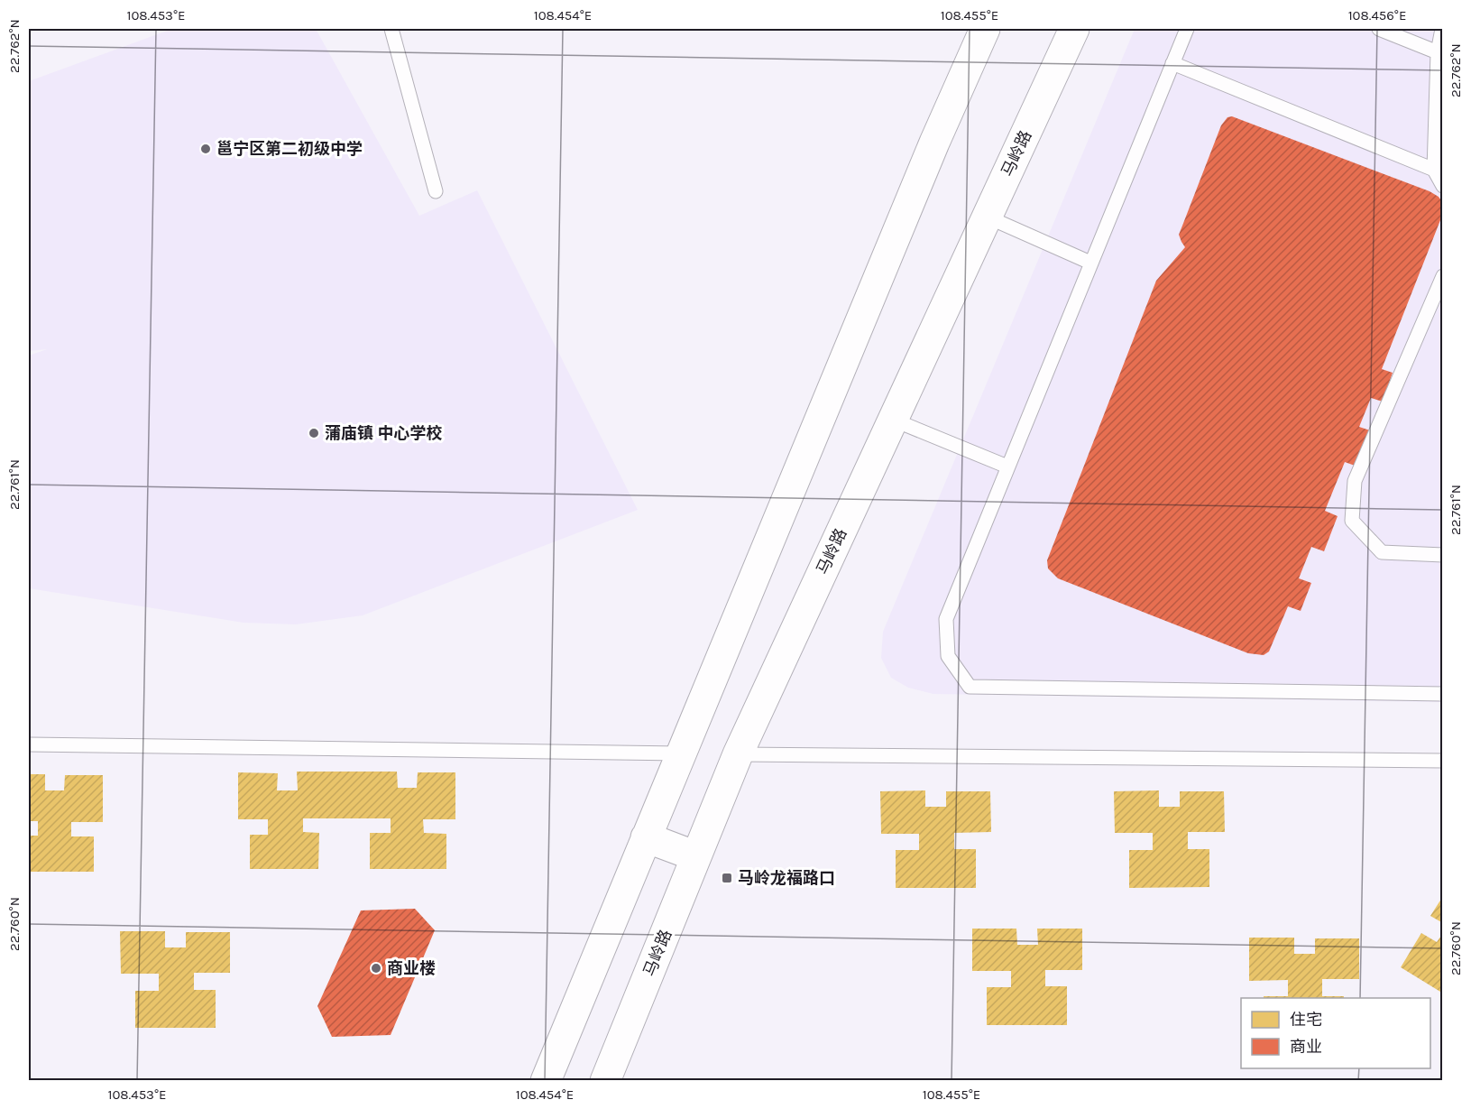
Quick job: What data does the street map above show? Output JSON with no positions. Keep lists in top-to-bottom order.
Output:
{
  "streets": {
    "street": ["马岭路"]
  },
  "places": {
    "other": ["邕宁区第二初级中学", "蒲庙镇 中心学校", "商业楼"],
    "transit": ["马岭龙福路口"]
  },
  "legend": ["住宅", "商业"],
  "coordinates": [
    "108.453°E",
    "108.454°E",
    "108.455°E",
    "108.456°E",
    "22.762°N",
    "22.761°N",
    "22.760°N"
  ]
}
